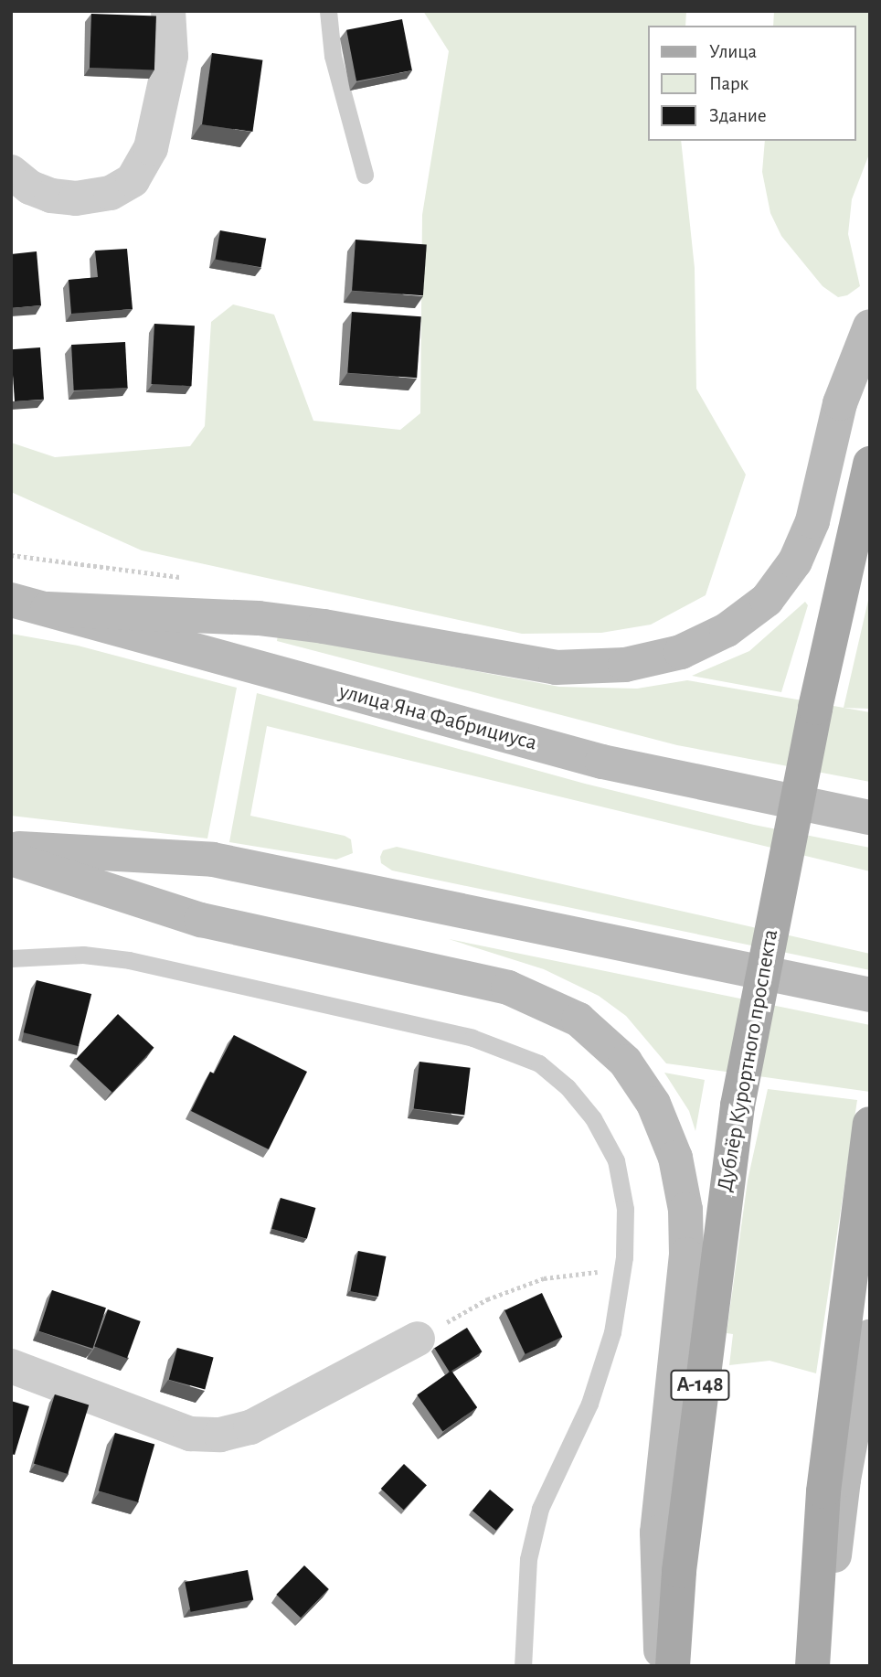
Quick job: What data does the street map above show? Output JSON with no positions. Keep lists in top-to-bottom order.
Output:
{
  "streets": {
    "main road": ["улица Яна Фабрициуса", "Дублёр Курортного проспекта", "А-148"]
  },
  "legend": ["Улица", "Парк", "Здание"]
}
